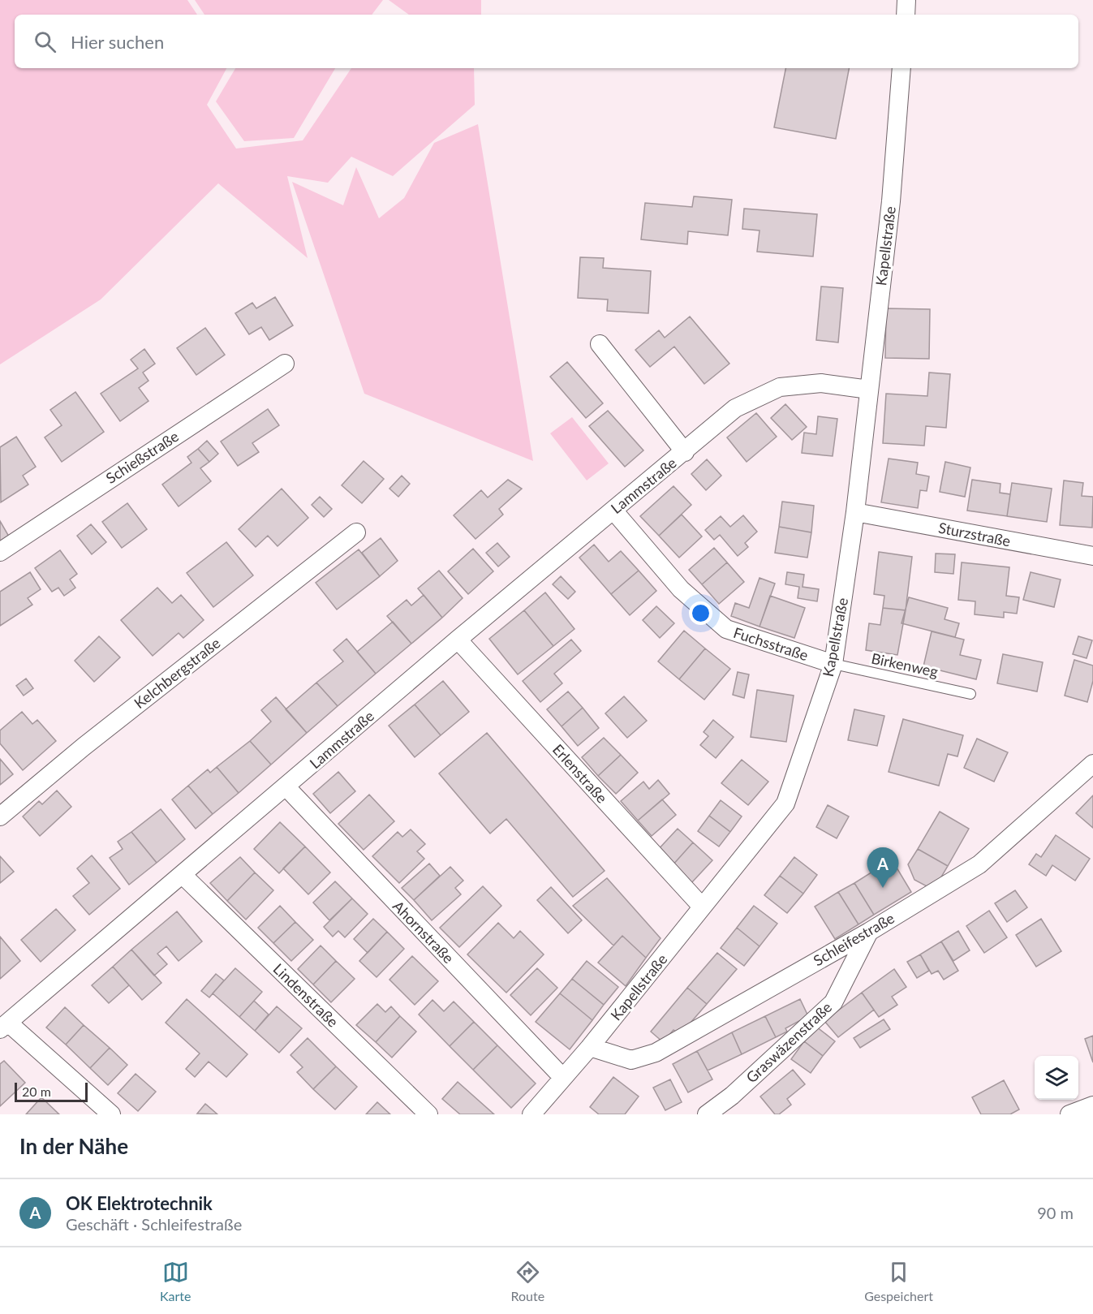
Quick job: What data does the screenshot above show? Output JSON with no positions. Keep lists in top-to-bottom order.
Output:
{
  "streets": {
    "street": [
      "Kapellstraße",
      "Schießstraße",
      "Lammstraße",
      "Sturzstraße",
      "Fuchsstraße",
      "Kelchbergstraße",
      "Erlenstraße",
      "Ahornstraße",
      "Schleifestraße",
      "Lindenstraße",
      "Graswäzenstraße"
    ],
    "lane": ["Birkenweg"]
  },
  "crossings": [
    ["Kapellstraße", "Lammstraße"],
    ["Kapellstraße", "Sturzstraße"],
    ["Kapellstraße", "Fuchsstraße"],
    ["Kapellstraße", "Birkenweg"],
    ["Kapellstraße", "Erlenstraße"],
    ["Kapellstraße", "Ahornstraße"],
    ["Kapellstraße", "Schleifestraße"],
    ["Lammstraße", "Fuchsstraße"],
    ["Lammstraße", "Erlenstraße"],
    ["Lammstraße", "Ahornstraße"],
    ["Lammstraße", "Lindenstraße"],
    ["Fuchsstraße", "Birkenweg"],
    ["Schleifestraße", "Graswäzenstraße"]
  ],
  "scale_bar": "20 m",
  "page": {
    "search": "Hier suchen",
    "pins": "A",
    "scale": "20 m",
    "heading": "In der Nähe",
    "list": [
      {
        "mark": "A",
        "name": "OK Elektrotechnik",
        "note": "Geschäft · Schleifestraße",
        "value": "90 m"
      }
    ],
    "nav": ["Karte", "Route", "Gespeichert"]
  }
}
